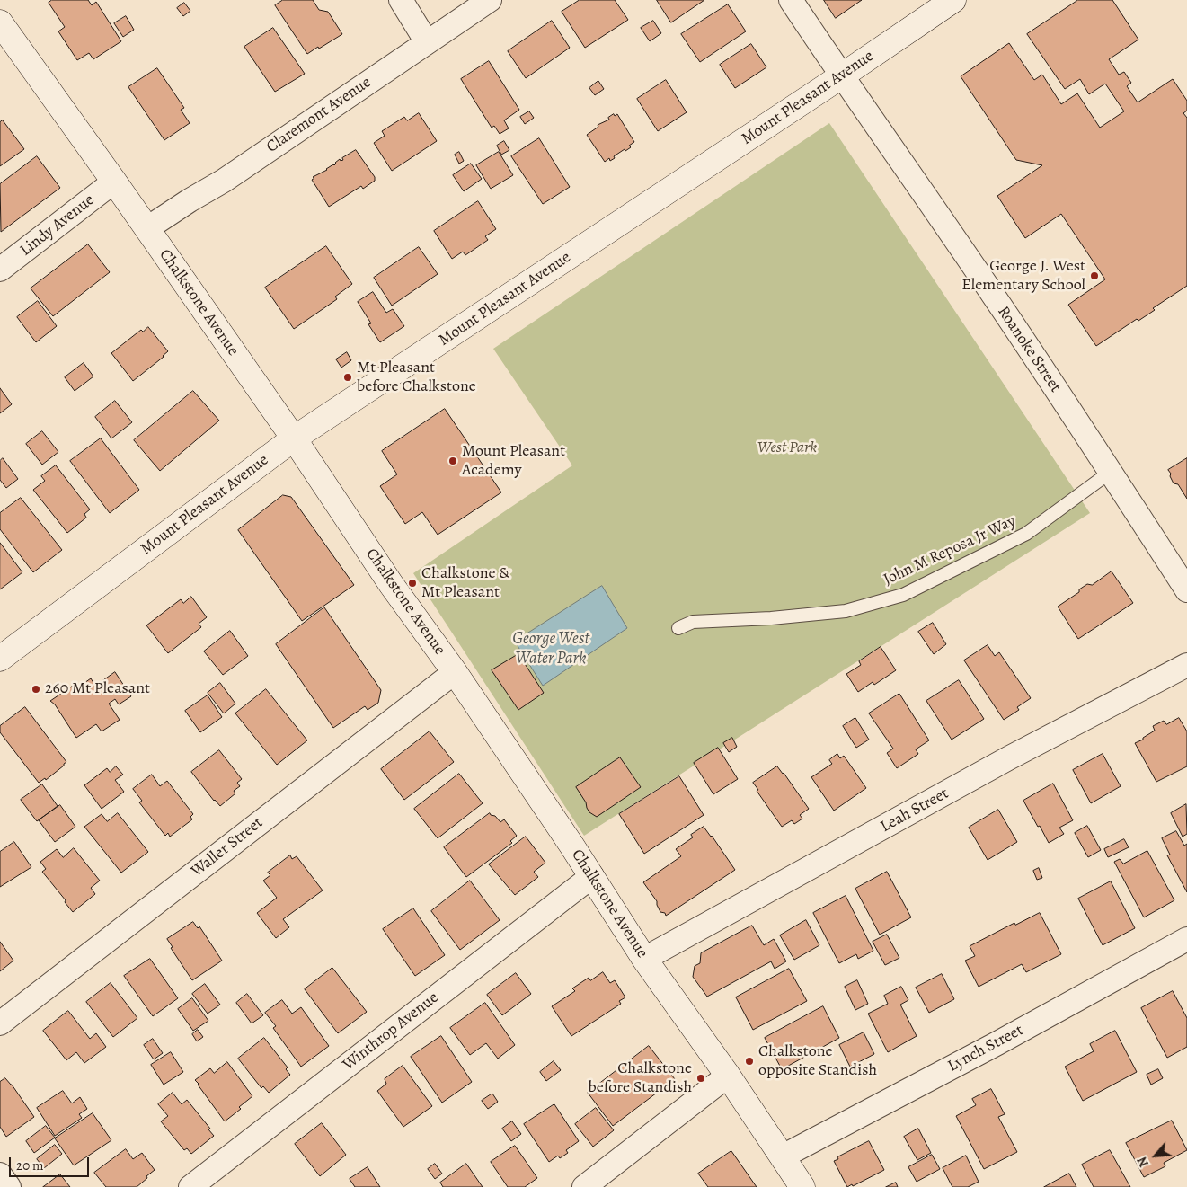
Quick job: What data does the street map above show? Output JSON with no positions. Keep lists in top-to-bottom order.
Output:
{
  "streets": {
    "main road": ["Mount Pleasant Avenue", "Chalkstone Avenue"],
    "street": [
      "Claremont Avenue",
      "Lindy Avenue",
      "Roanoke Street",
      "Leah Street",
      "Waller Street",
      "Winthrop Avenue",
      "Lynch Street"
    ],
    "lane": ["John M Reposa Jr Way"]
  },
  "crossings": [
    ["Mount Pleasant Avenue", "Chalkstone Avenue"],
    ["Mount Pleasant Avenue", "Roanoke Street"],
    ["Claremont Avenue", "Chalkstone Avenue"],
    ["Lindy Avenue", "Chalkstone Avenue"],
    ["Chalkstone Avenue", "Leah Street"],
    ["Chalkstone Avenue", "Waller Street"],
    ["Chalkstone Avenue", "Winthrop Avenue"],
    ["Chalkstone Avenue", "Lynch Street"],
    ["Roanoke Street", "John M Reposa Jr Way"]
  ],
  "water": ["George West Water Park"],
  "parks": ["West Park"],
  "places": [
    "George J. West Elementary School",
    "Mt Pleasant before Chalkstone",
    "Mount Pleasant Academy",
    "Chalkstone & Mt Pleasant",
    "260 Mt Pleasant",
    "Chalkstone opposite Standish",
    "Chalkstone before Standish"
  ],
  "scale_bar": "20 m",
  "north": "bottom left"
}
